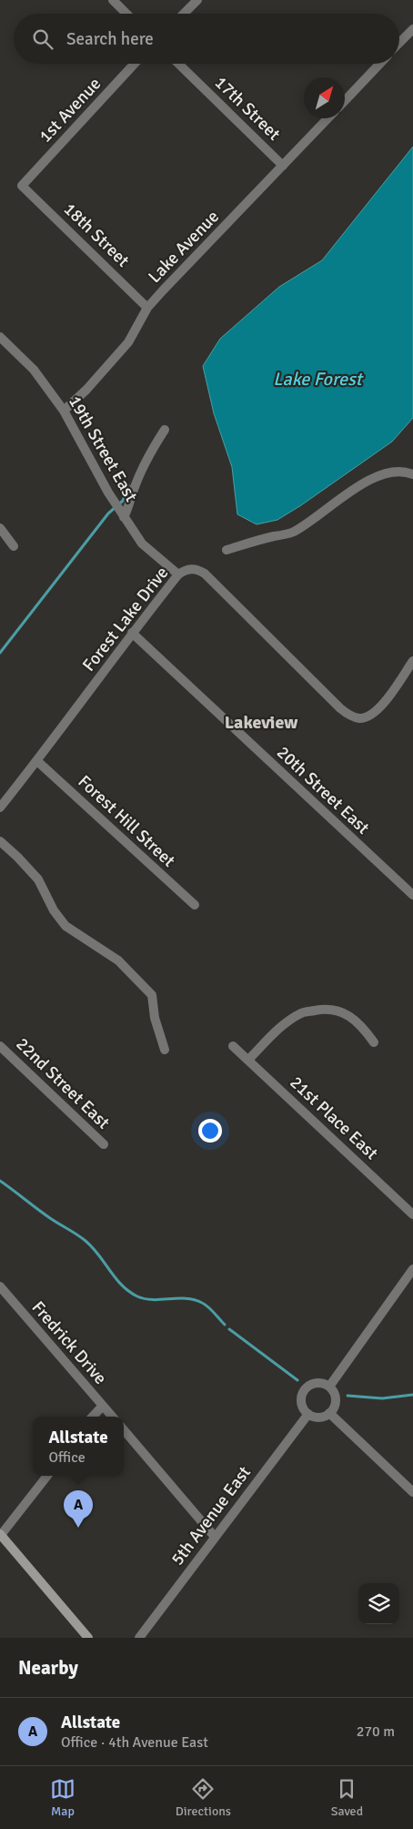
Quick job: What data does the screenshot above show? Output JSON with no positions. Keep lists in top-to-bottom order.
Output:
{
  "streets": {
    "street": [
      "17th Street",
      "1st Avenue",
      "18th Street",
      "Lake Avenue",
      "19th Street East",
      "Forest Lake Drive",
      "20th Street East",
      "Forest Hill Street",
      "22nd Street East",
      "21st Place East",
      "Fredrick Drive",
      "5th Avenue East"
    ]
  },
  "crossings": [
    ["17th Street", "Lake Avenue"],
    ["1st Avenue", "18th Street"],
    ["18th Street", "Lake Avenue"],
    ["Lake Avenue", "19th Street East"],
    ["19th Street East", "Forest Lake Drive"],
    ["Forest Lake Drive", "20th Street East"],
    ["Forest Lake Drive", "Forest Hill Street"]
  ],
  "districts": ["Lakeview"],
  "water": ["Lake Forest"],
  "north": "top right",
  "page": {
    "search": "Search here",
    "popup": ["Allstate", "Office"],
    "pins": "A",
    "heading": "Nearby",
    "list": [
      {
        "mark": "A",
        "name": "Allstate",
        "note": "Office · 4th Avenue East",
        "value": "270 m"
      }
    ],
    "nav": ["Map", "Directions", "Saved"]
  }
}
